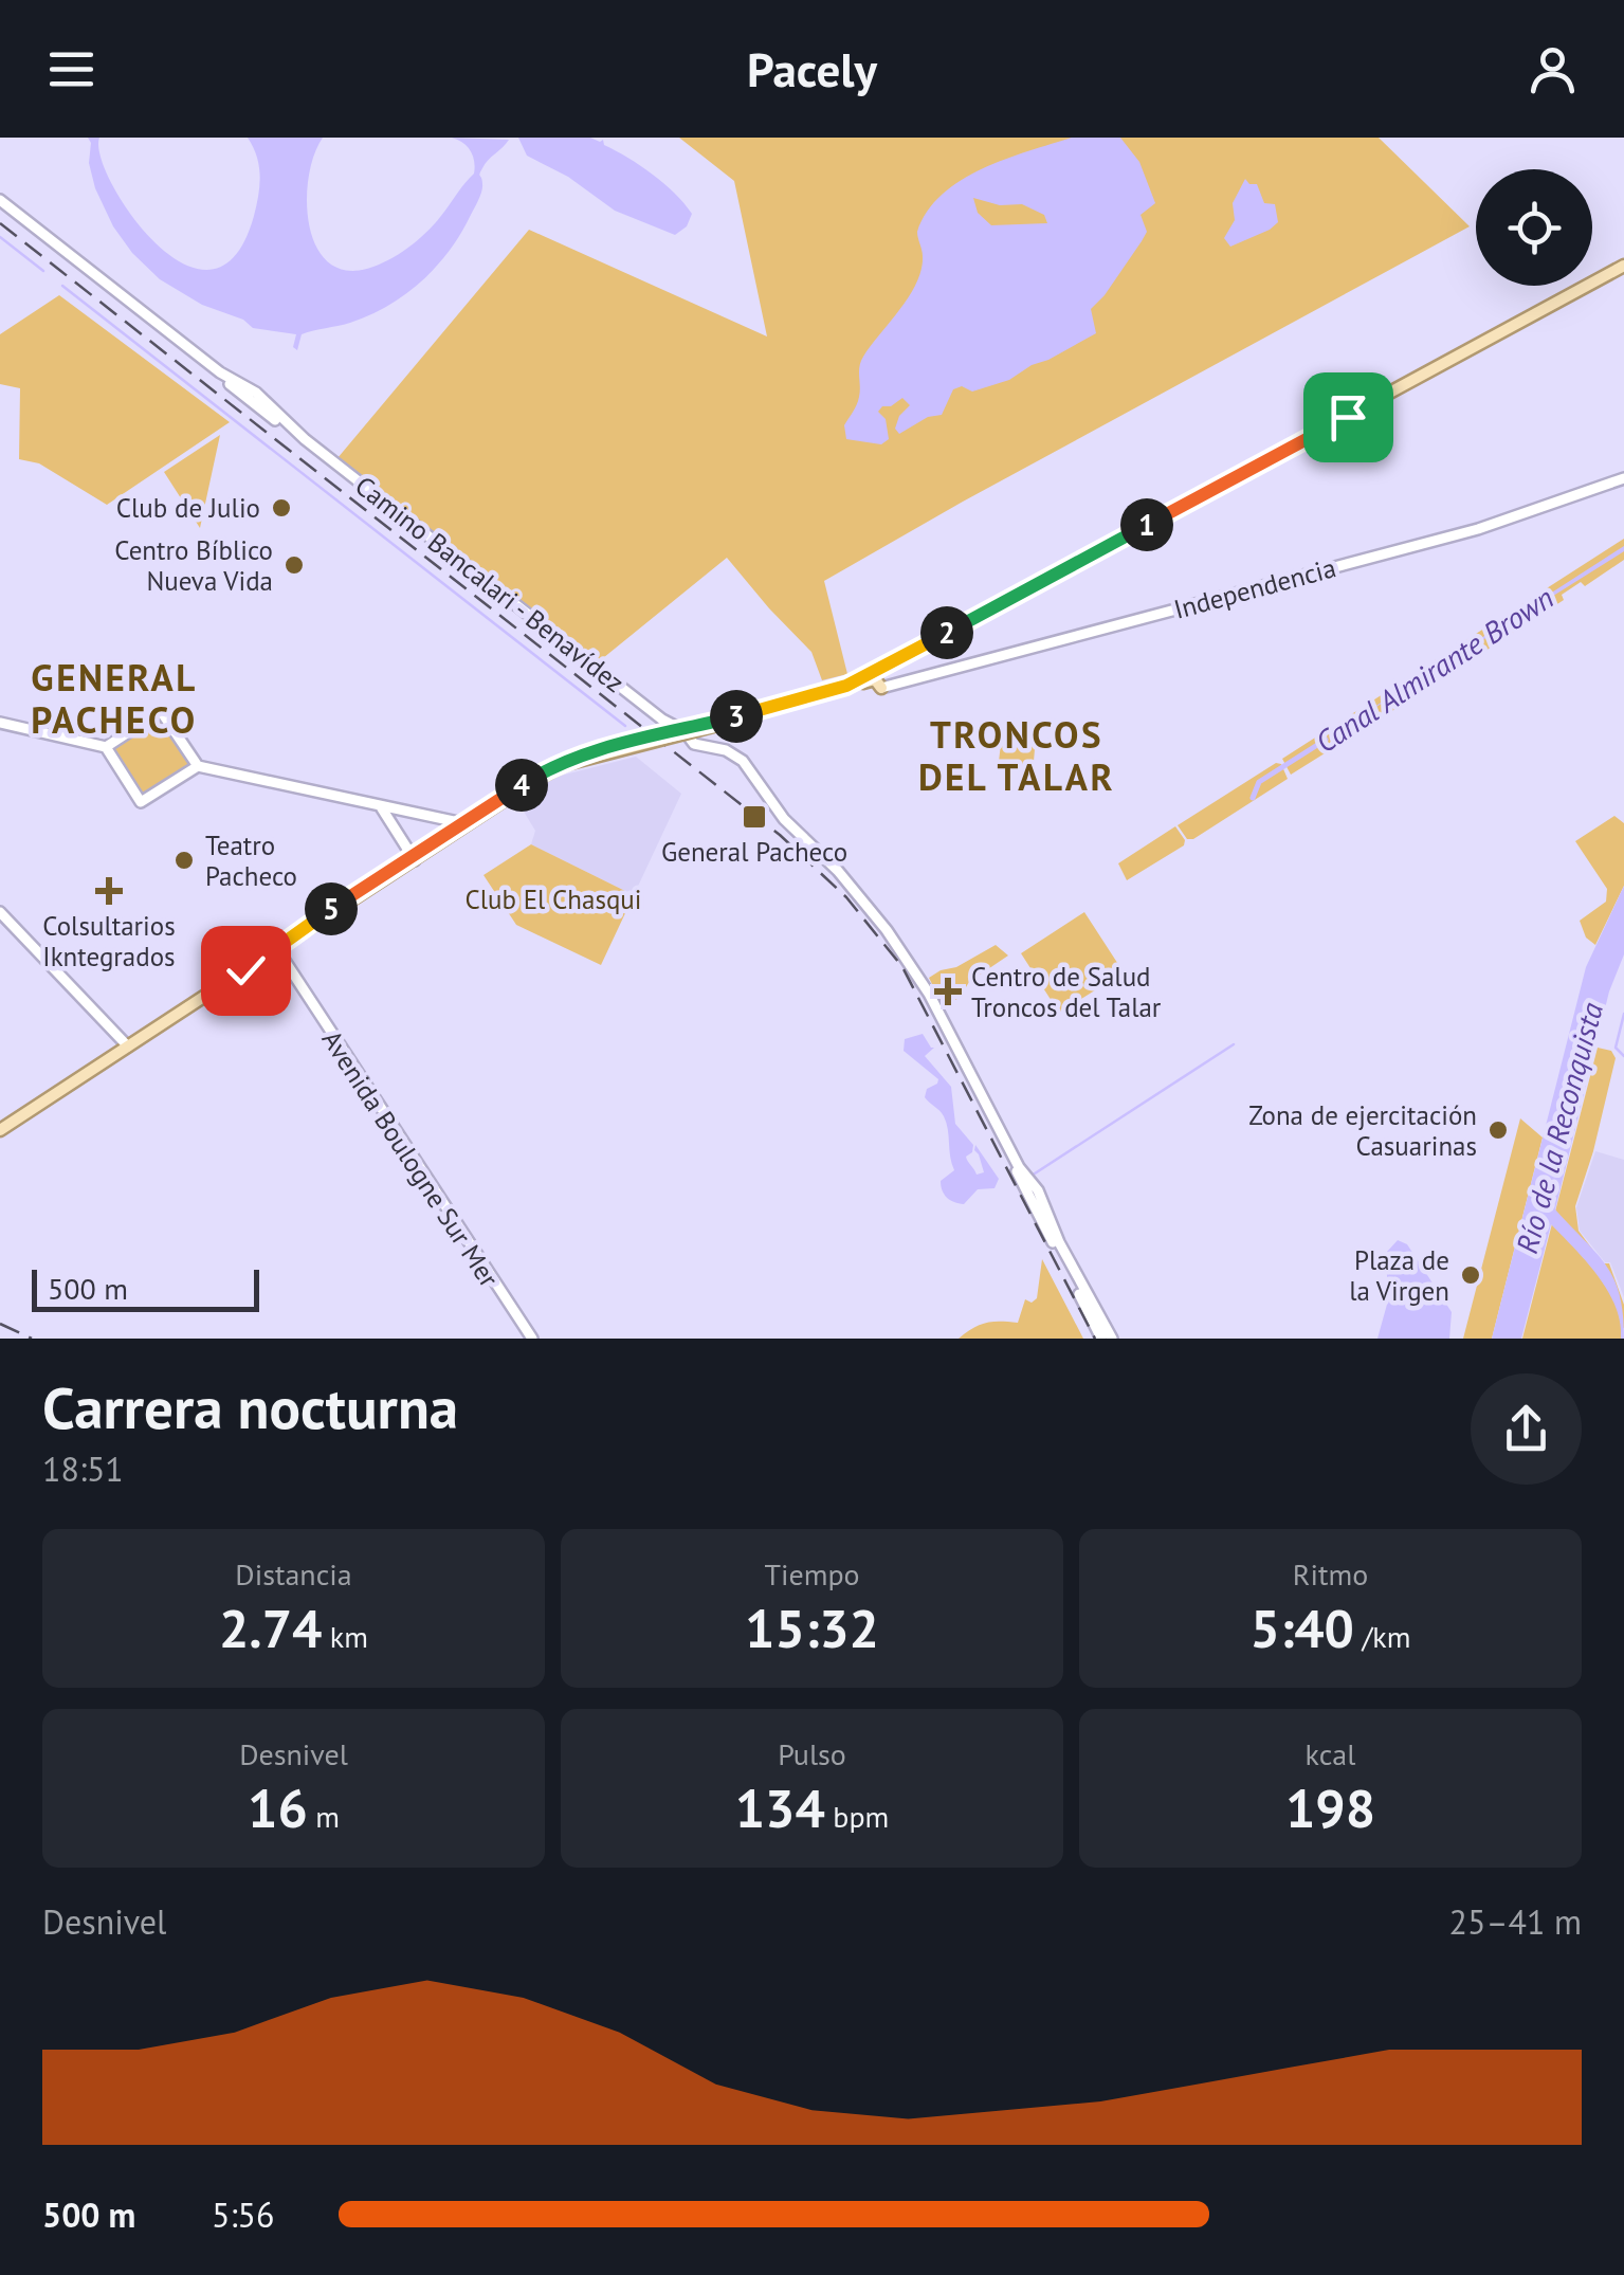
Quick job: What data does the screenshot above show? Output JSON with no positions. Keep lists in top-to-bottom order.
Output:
{
  "streets": {
    "main road": ["Camino Bancalari - Benavídez", "Independencia", "Avenida Boulogne Sur Mer"]
  },
  "crossings": [
    ["Camino Bancalari - Benavídez", "Independencia"]
  ],
  "districts": ["GENERAL PACHECO", "TRONCOS DEL TALAR"],
  "water": ["Canal Almirante Brown", "Río de la Reconquista"],
  "parks": ["Club El Chasqui"],
  "places": {
    "other": [
      "Club de Julio",
      "Centro Bíblico Nueva Vida",
      "Teatro Pacheco",
      "Zona de ejercitación Casuarinas",
      "Plaza de la Virgen"
    ],
    "transit": ["General Pacheco"],
    "health": ["Colsultarios Ikntegrados", "Centro de Salud Troncos del Talar"]
  },
  "scale_bar": "500 m",
  "page": {
    "header": "Pacely",
    "pins": [
      "1",
      "2",
      "3",
      "4",
      "5"
    ],
    "scale": "500 m",
    "heading": ["Carrera nocturna", "18:51"],
    "stats": [
      ["Distancia", "2.74 km"],
      ["Tiempo", "15:32"],
      ["Ritmo", "5:40 /km"],
      ["Desnivel", "16 m"],
      ["Pulso", "134 bpm"],
      ["kcal", "198"]
    ],
    "chart": ["Desnivel", "25–41 m"],
    "list": [
      {
        "name": "500 m",
        "note": "5:56"
      }
    ]
  }
}
